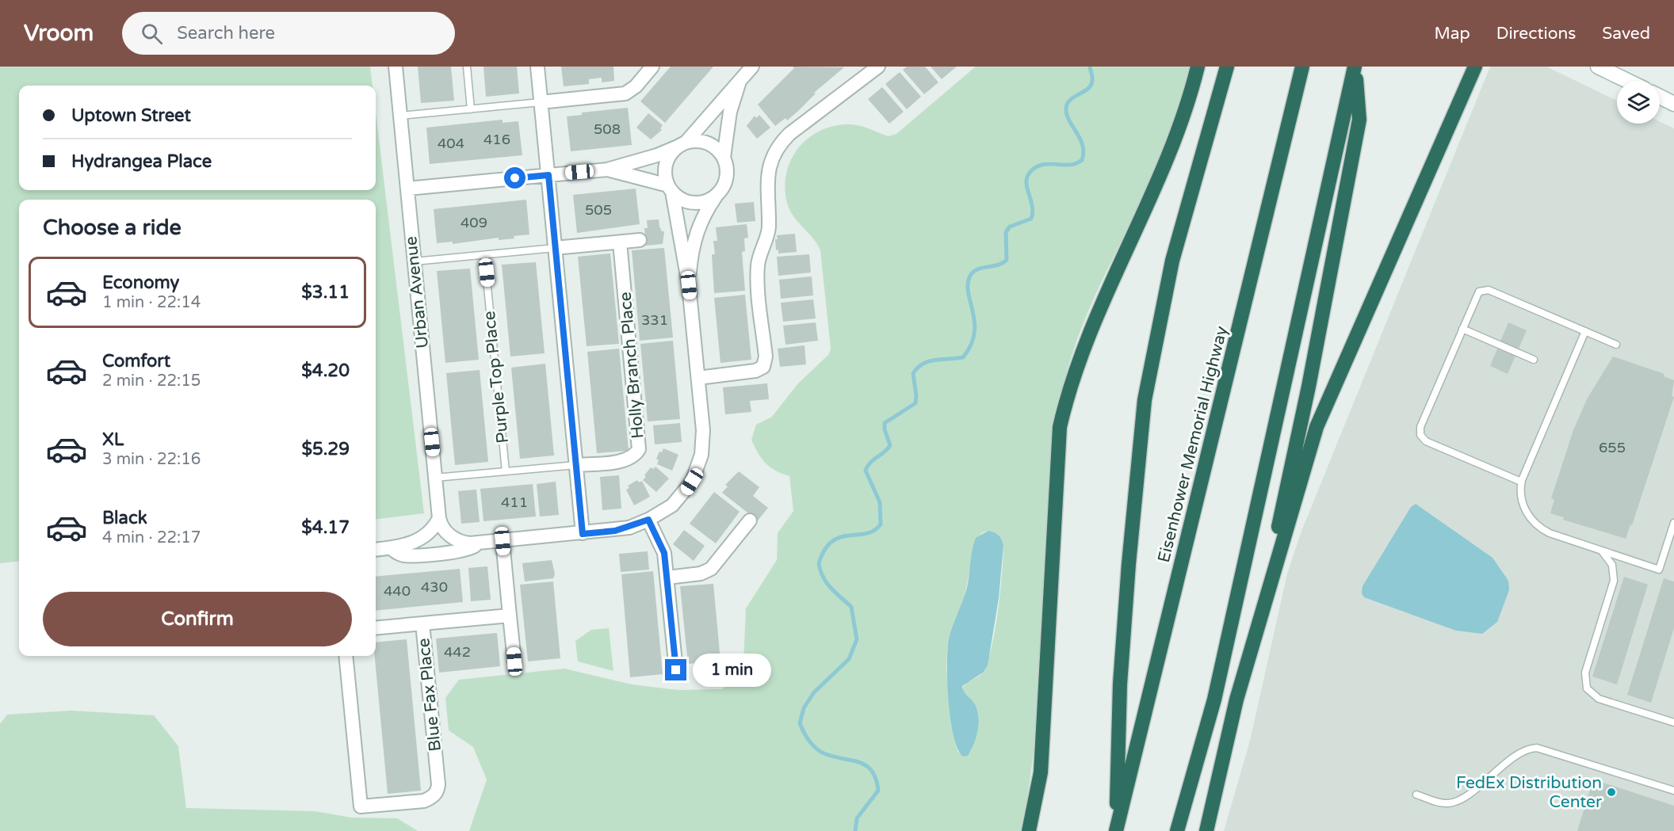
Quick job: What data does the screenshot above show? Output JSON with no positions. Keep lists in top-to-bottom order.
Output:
{
  "streets": {
    "highway": ["Eisenhower Memorial Highway"],
    "street": ["Urban Avenue", "Holly Branch Place", "Blue Fax Place"],
    "lane": ["Purple Top Place"]
  },
  "places": ["FedEx Distribution Center"],
  "house_numbers": [
    "508",
    "416",
    "404",
    "505",
    "409",
    "331",
    "655",
    "411",
    "430",
    "440",
    "442"
  ],
  "page": {
    "header": "Vroom",
    "search": "Search here",
    "nav": ["Map", "Directions", "Saved"],
    "banner": ["Uptown Street", "Hydrangea Place"],
    "heading": "Choose a ride",
    "list": [
      {
        "name": "Economy",
        "note": "1 min · 22:14",
        "value": "$3.11"
      },
      {
        "name": "Comfort",
        "note": "2 min · 22:15",
        "value": "$4.20"
      },
      {
        "name": "XL",
        "note": "3 min · 22:16",
        "value": "$5.29"
      },
      {
        "name": "Black",
        "note": "4 min · 22:17",
        "value": "$4.17"
      }
    ],
    "buttons": "Confirm",
    "bubble": "1 min"
  }
}
